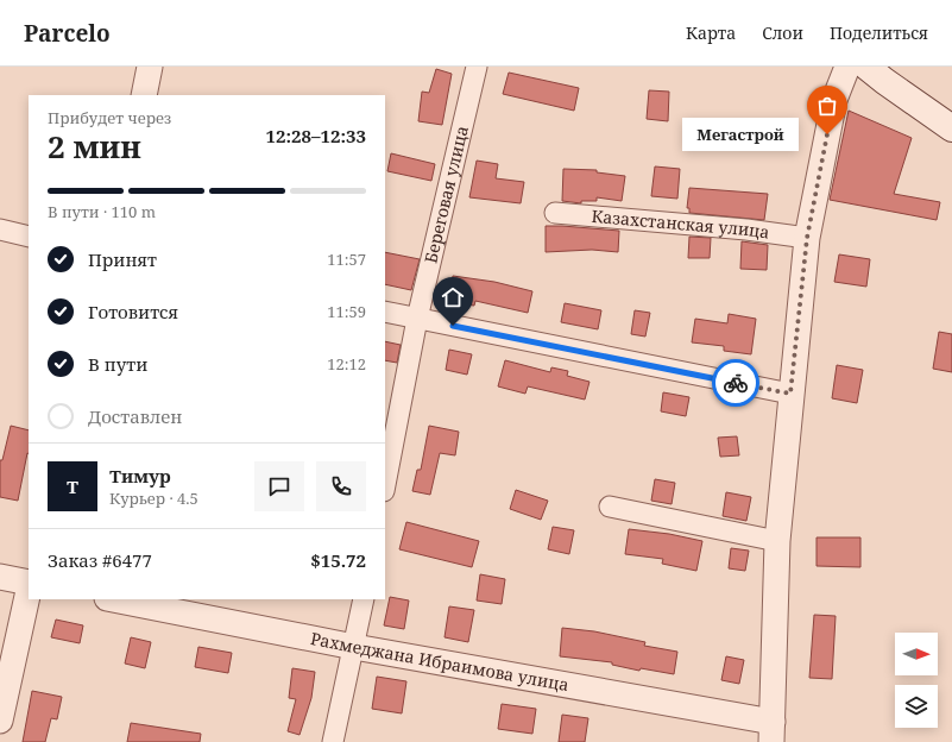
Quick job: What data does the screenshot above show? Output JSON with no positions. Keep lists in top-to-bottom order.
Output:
{
  "streets": {
    "street": ["Береговая улица", "Казахстанская улица", "Рахмеджана Ибраимова улица"]
  },
  "places": ["Мегастрой"],
  "north": "right",
  "page": {
    "header": "Parcelo",
    "nav": ["Карта", "Слои", "Поделиться"],
    "heading": ["2 мин", "Прибудет через", "12:28–12:33"],
    "panel": [
      "Тимур",
      "Курьер · 4.5",
      "Заказ #6477",
      "$15.72"
    ],
    "bubble": "Мегастрой",
    "bar": "В пути · 110 m",
    "list": [
      ["Принят", "11:57"],
      ["Готовится", "11:59"],
      ["В пути", "12:12"],
      "Доставлен"
    ],
    "round": "Т"
  }
}
